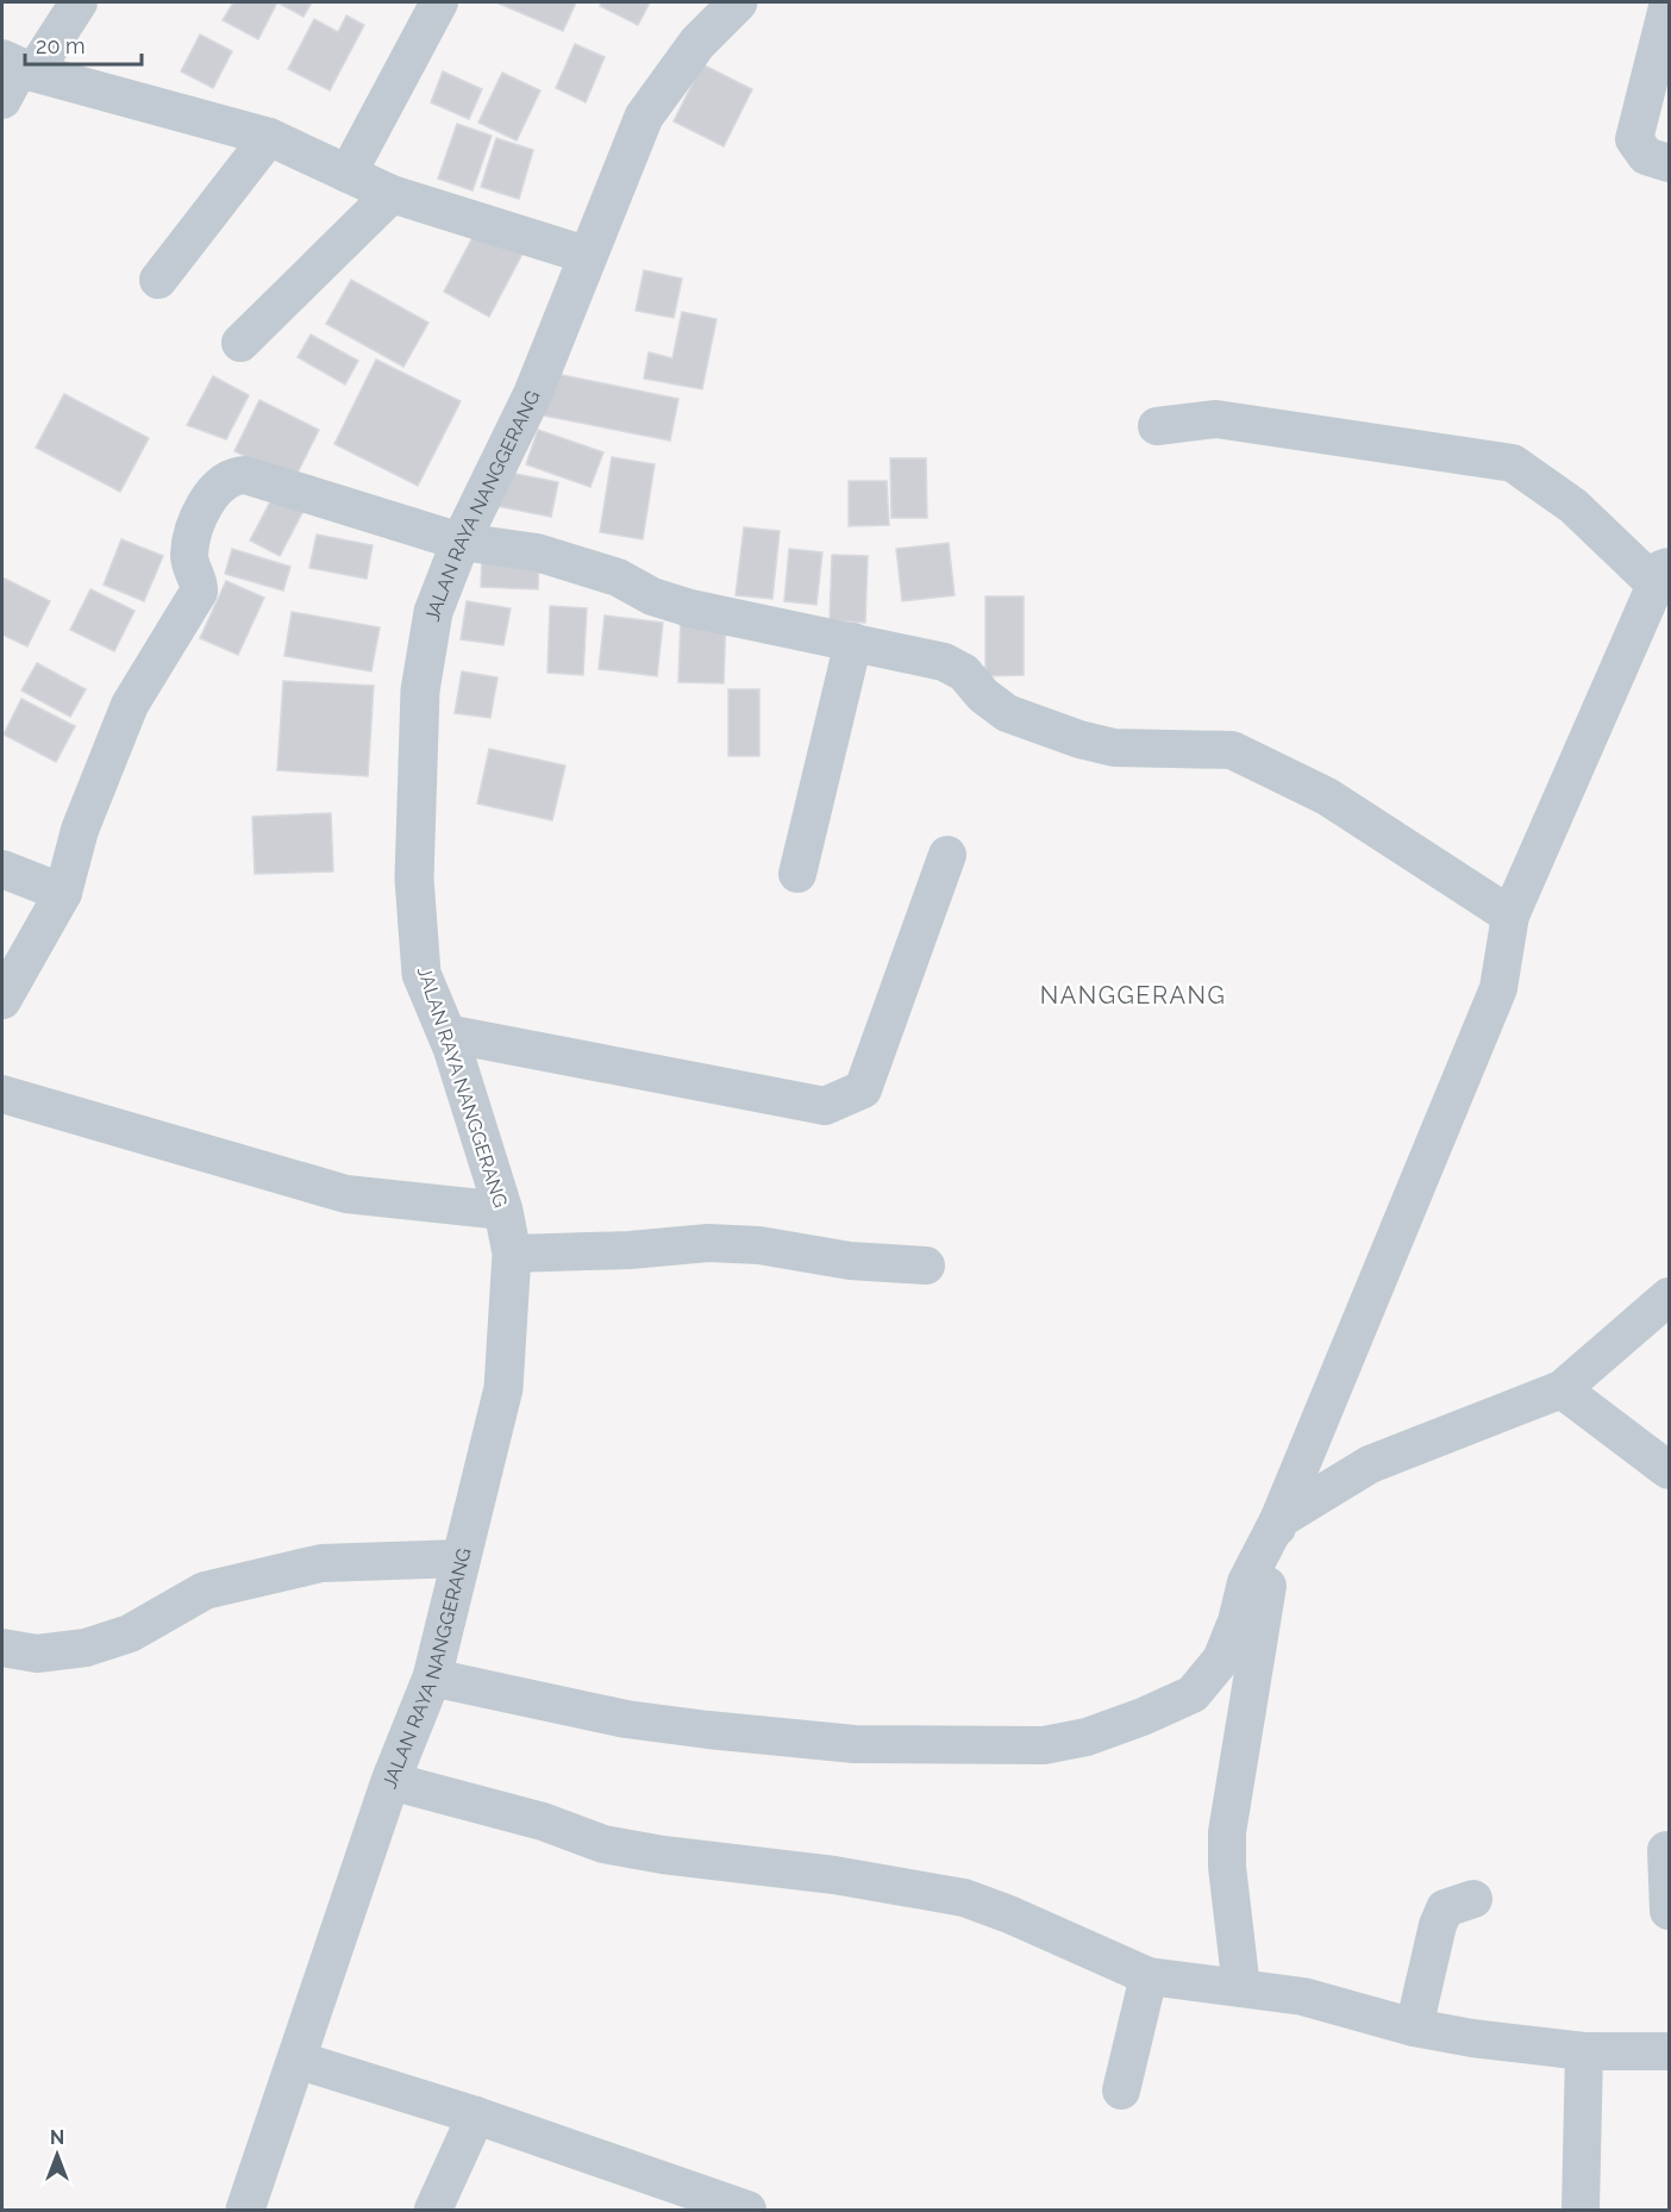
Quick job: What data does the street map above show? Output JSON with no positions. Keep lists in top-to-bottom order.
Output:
{
  "streets": {
    "street": ["JALAN RAYA NANGGERANG"]
  },
  "districts": ["NANGGERANG"],
  "scale_bar": "20 m",
  "north": "top"
}
